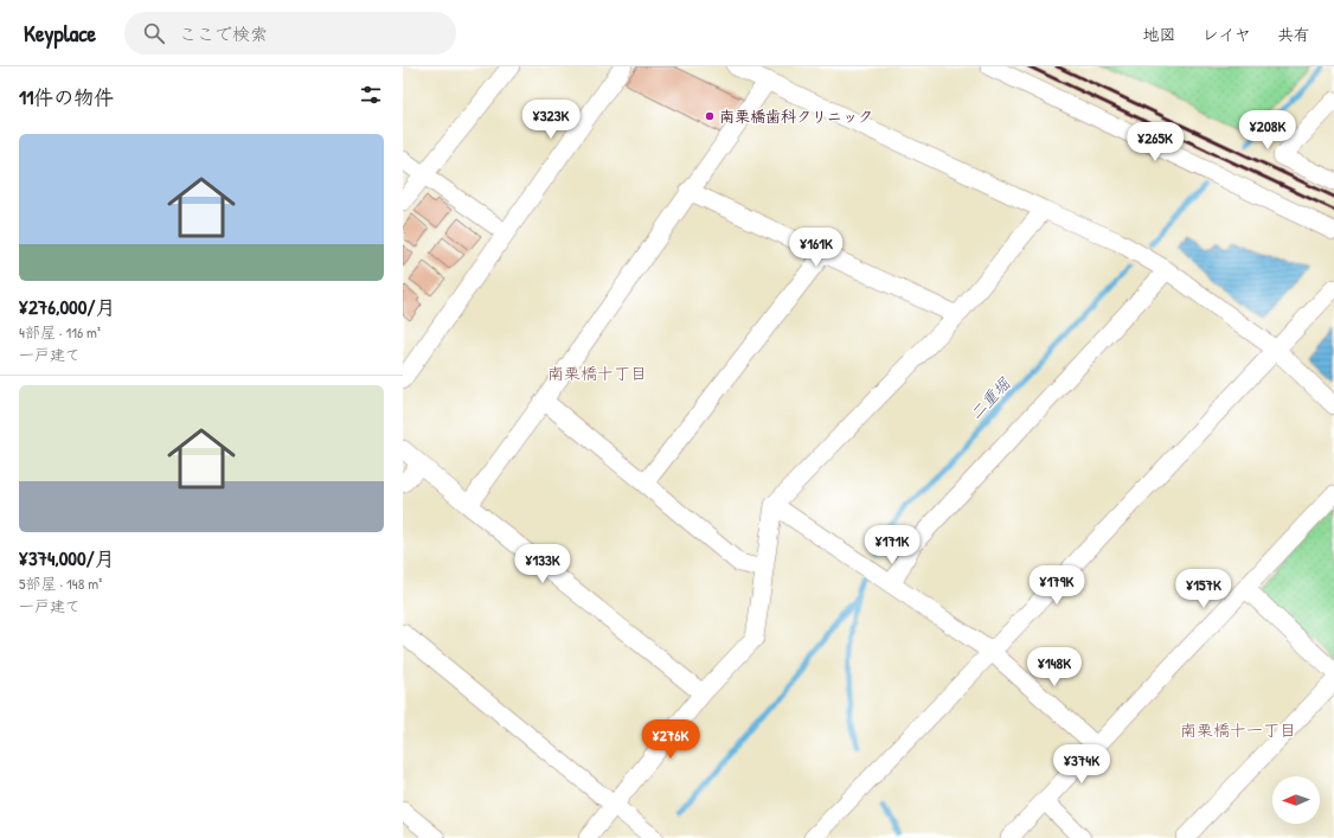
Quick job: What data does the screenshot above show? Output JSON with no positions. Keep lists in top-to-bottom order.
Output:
{
  "districts": ["南栗橋十丁目", "南栗橋十一丁目"],
  "water": ["二重堀"],
  "places": ["南栗橋歯科クリニック"],
  "north": "left",
  "page": {
    "header": "Keyplace",
    "search": "ここで検索",
    "nav": ["地図", "レイヤ", "共有"],
    "heading": "11件の物件",
    "price": [
      "¥323K",
      "¥208K",
      "¥265K",
      "¥161K",
      "¥171K",
      "¥133K",
      "¥179K",
      "¥157K",
      "¥148K",
      "¥276K",
      "¥374K"
    ],
    "list": [
      {
        "name": "¥276,000/月",
        "note": "4部屋 · 116 m² · 一戸建て"
      },
      {
        "name": "¥374,000/月",
        "note": "5部屋 · 148 m² · 一戸建て"
      }
    ]
  }
}
